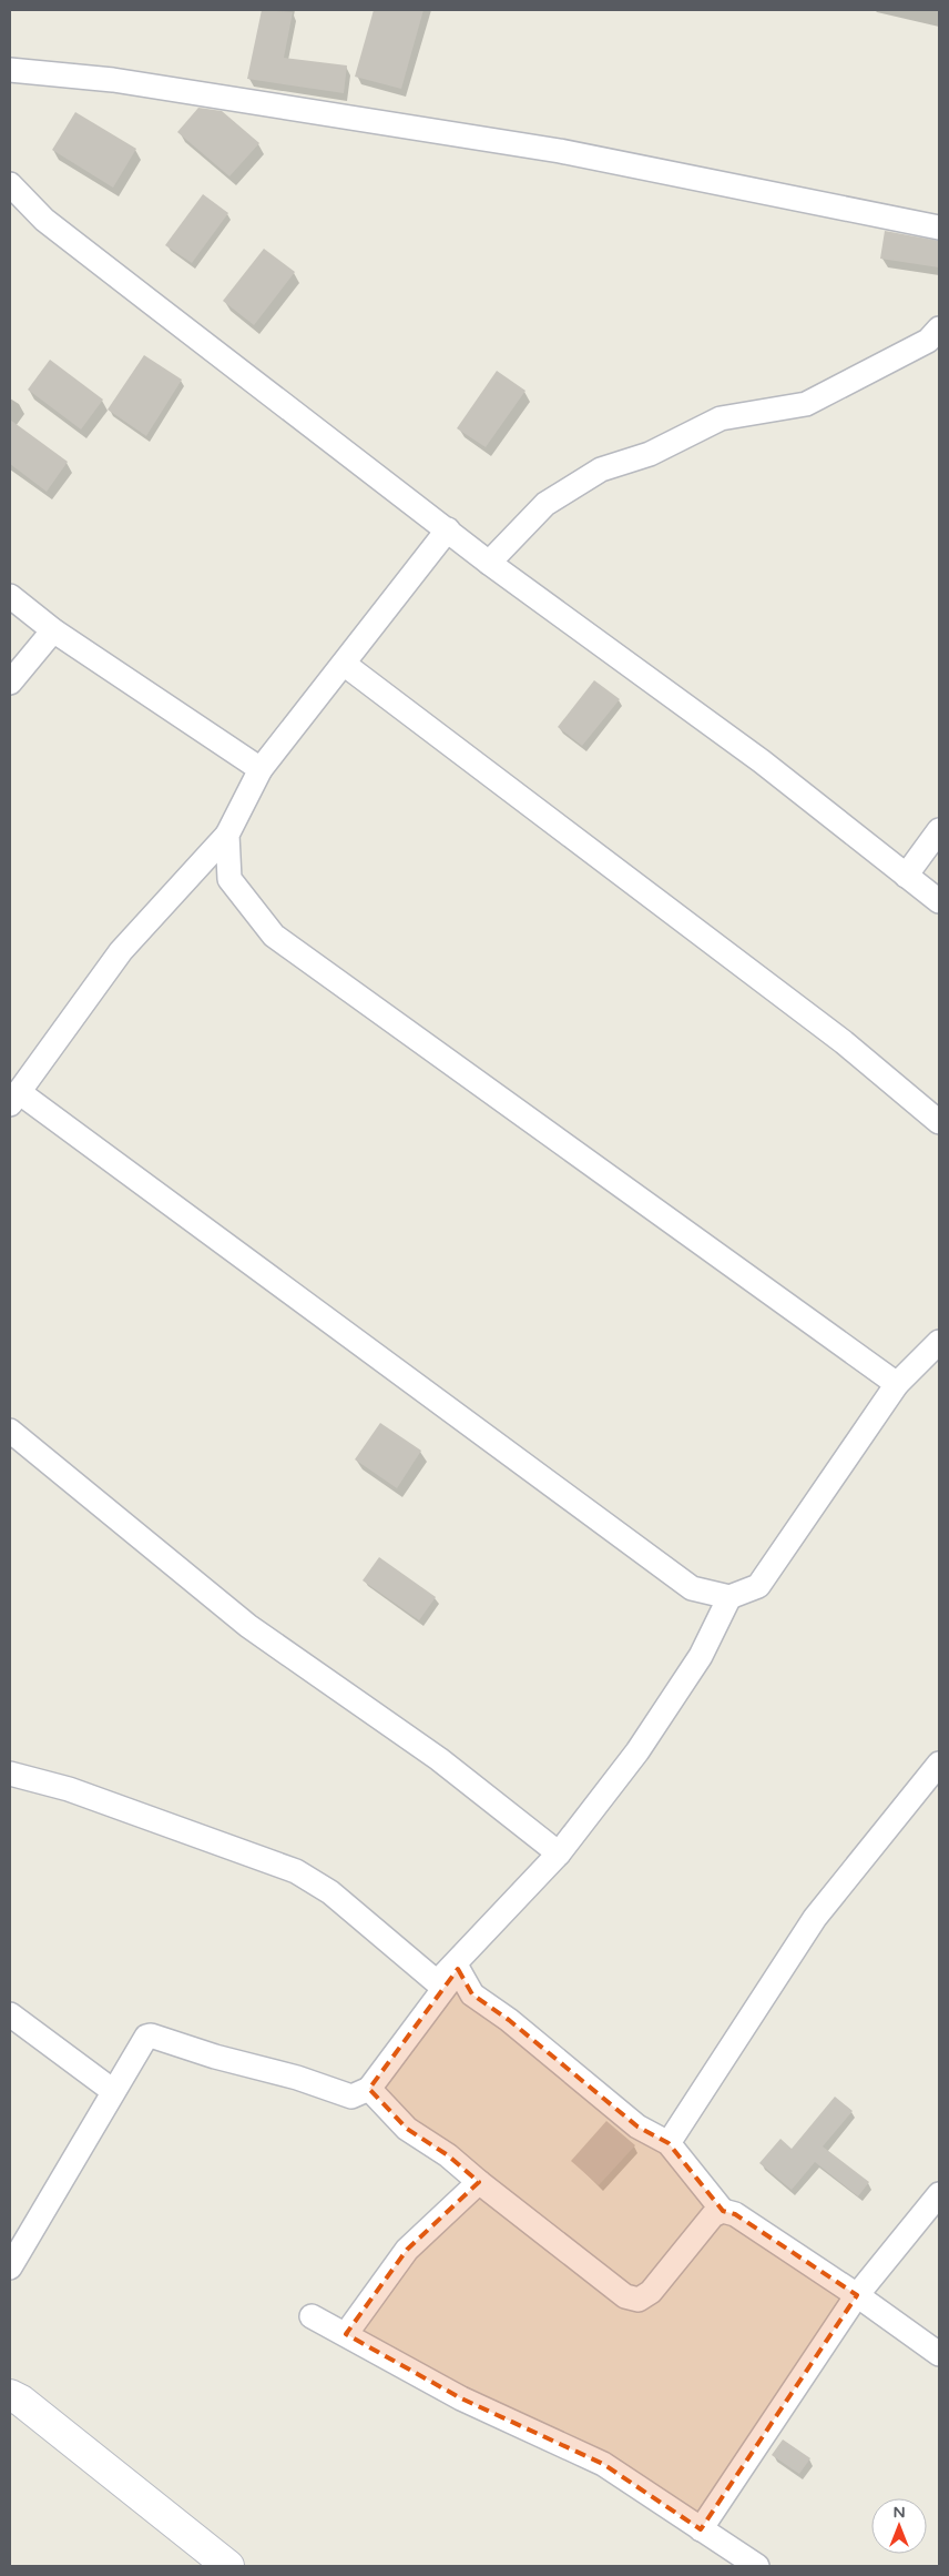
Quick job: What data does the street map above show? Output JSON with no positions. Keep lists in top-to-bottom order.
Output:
{
  "north": "top"
}
